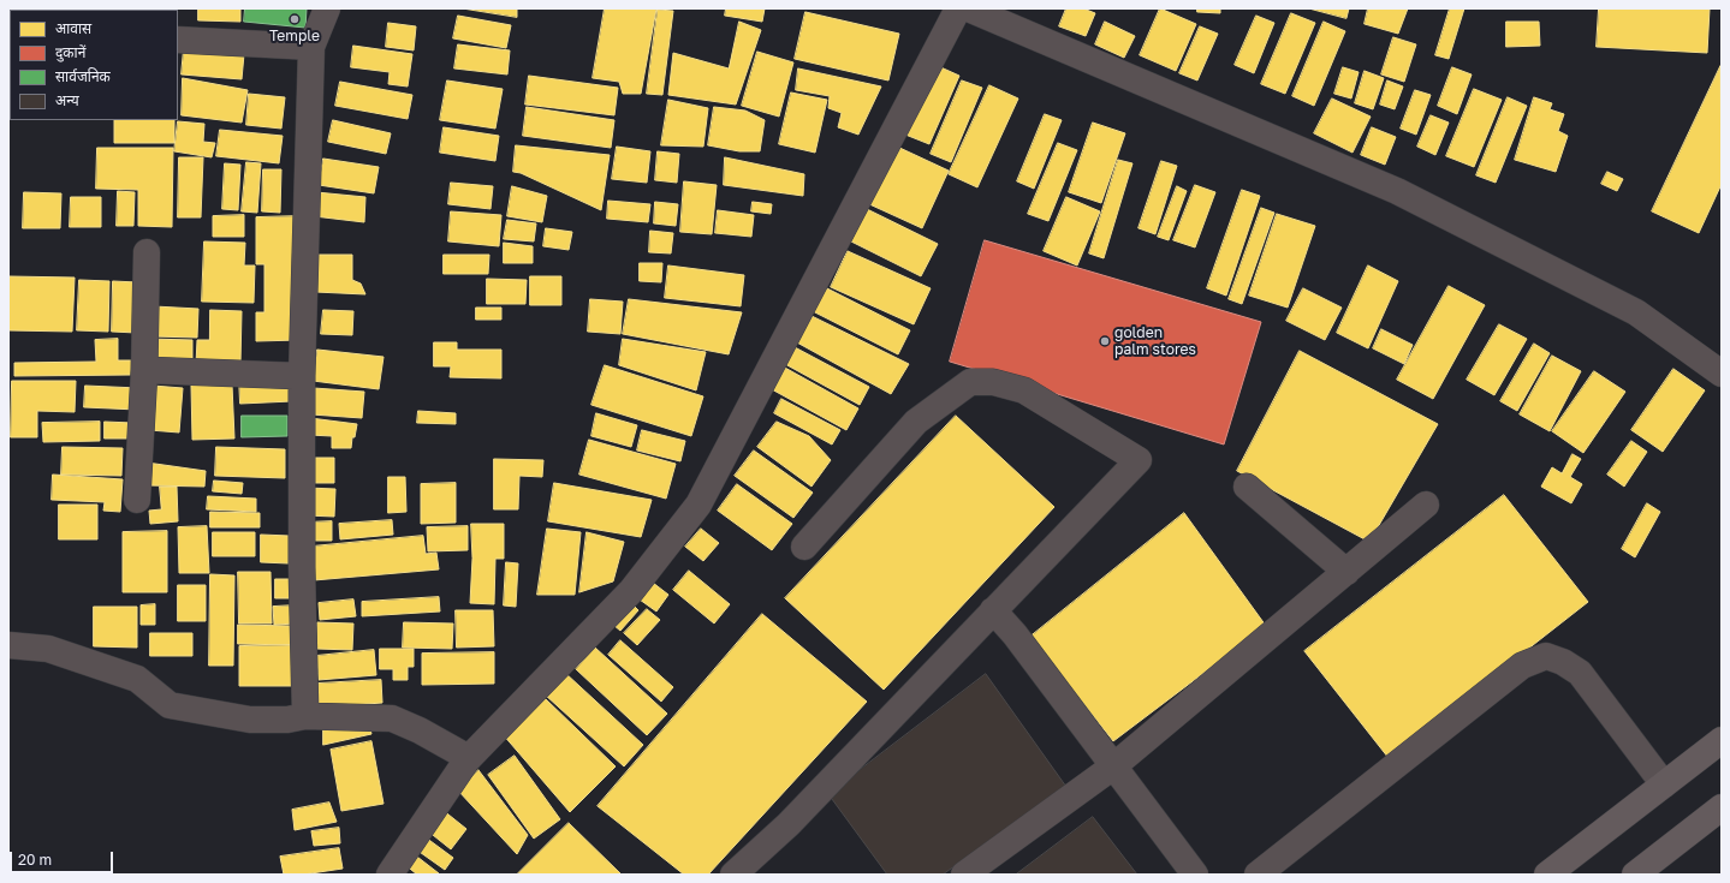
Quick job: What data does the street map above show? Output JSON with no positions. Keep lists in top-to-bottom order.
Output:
{
  "places": ["Temple", "golden palm stores"],
  "legend": [
    "आवास",
    "दुकानें",
    "सार्वजनिक",
    "अन्य"
  ],
  "scale_bar": "20 m"
}
